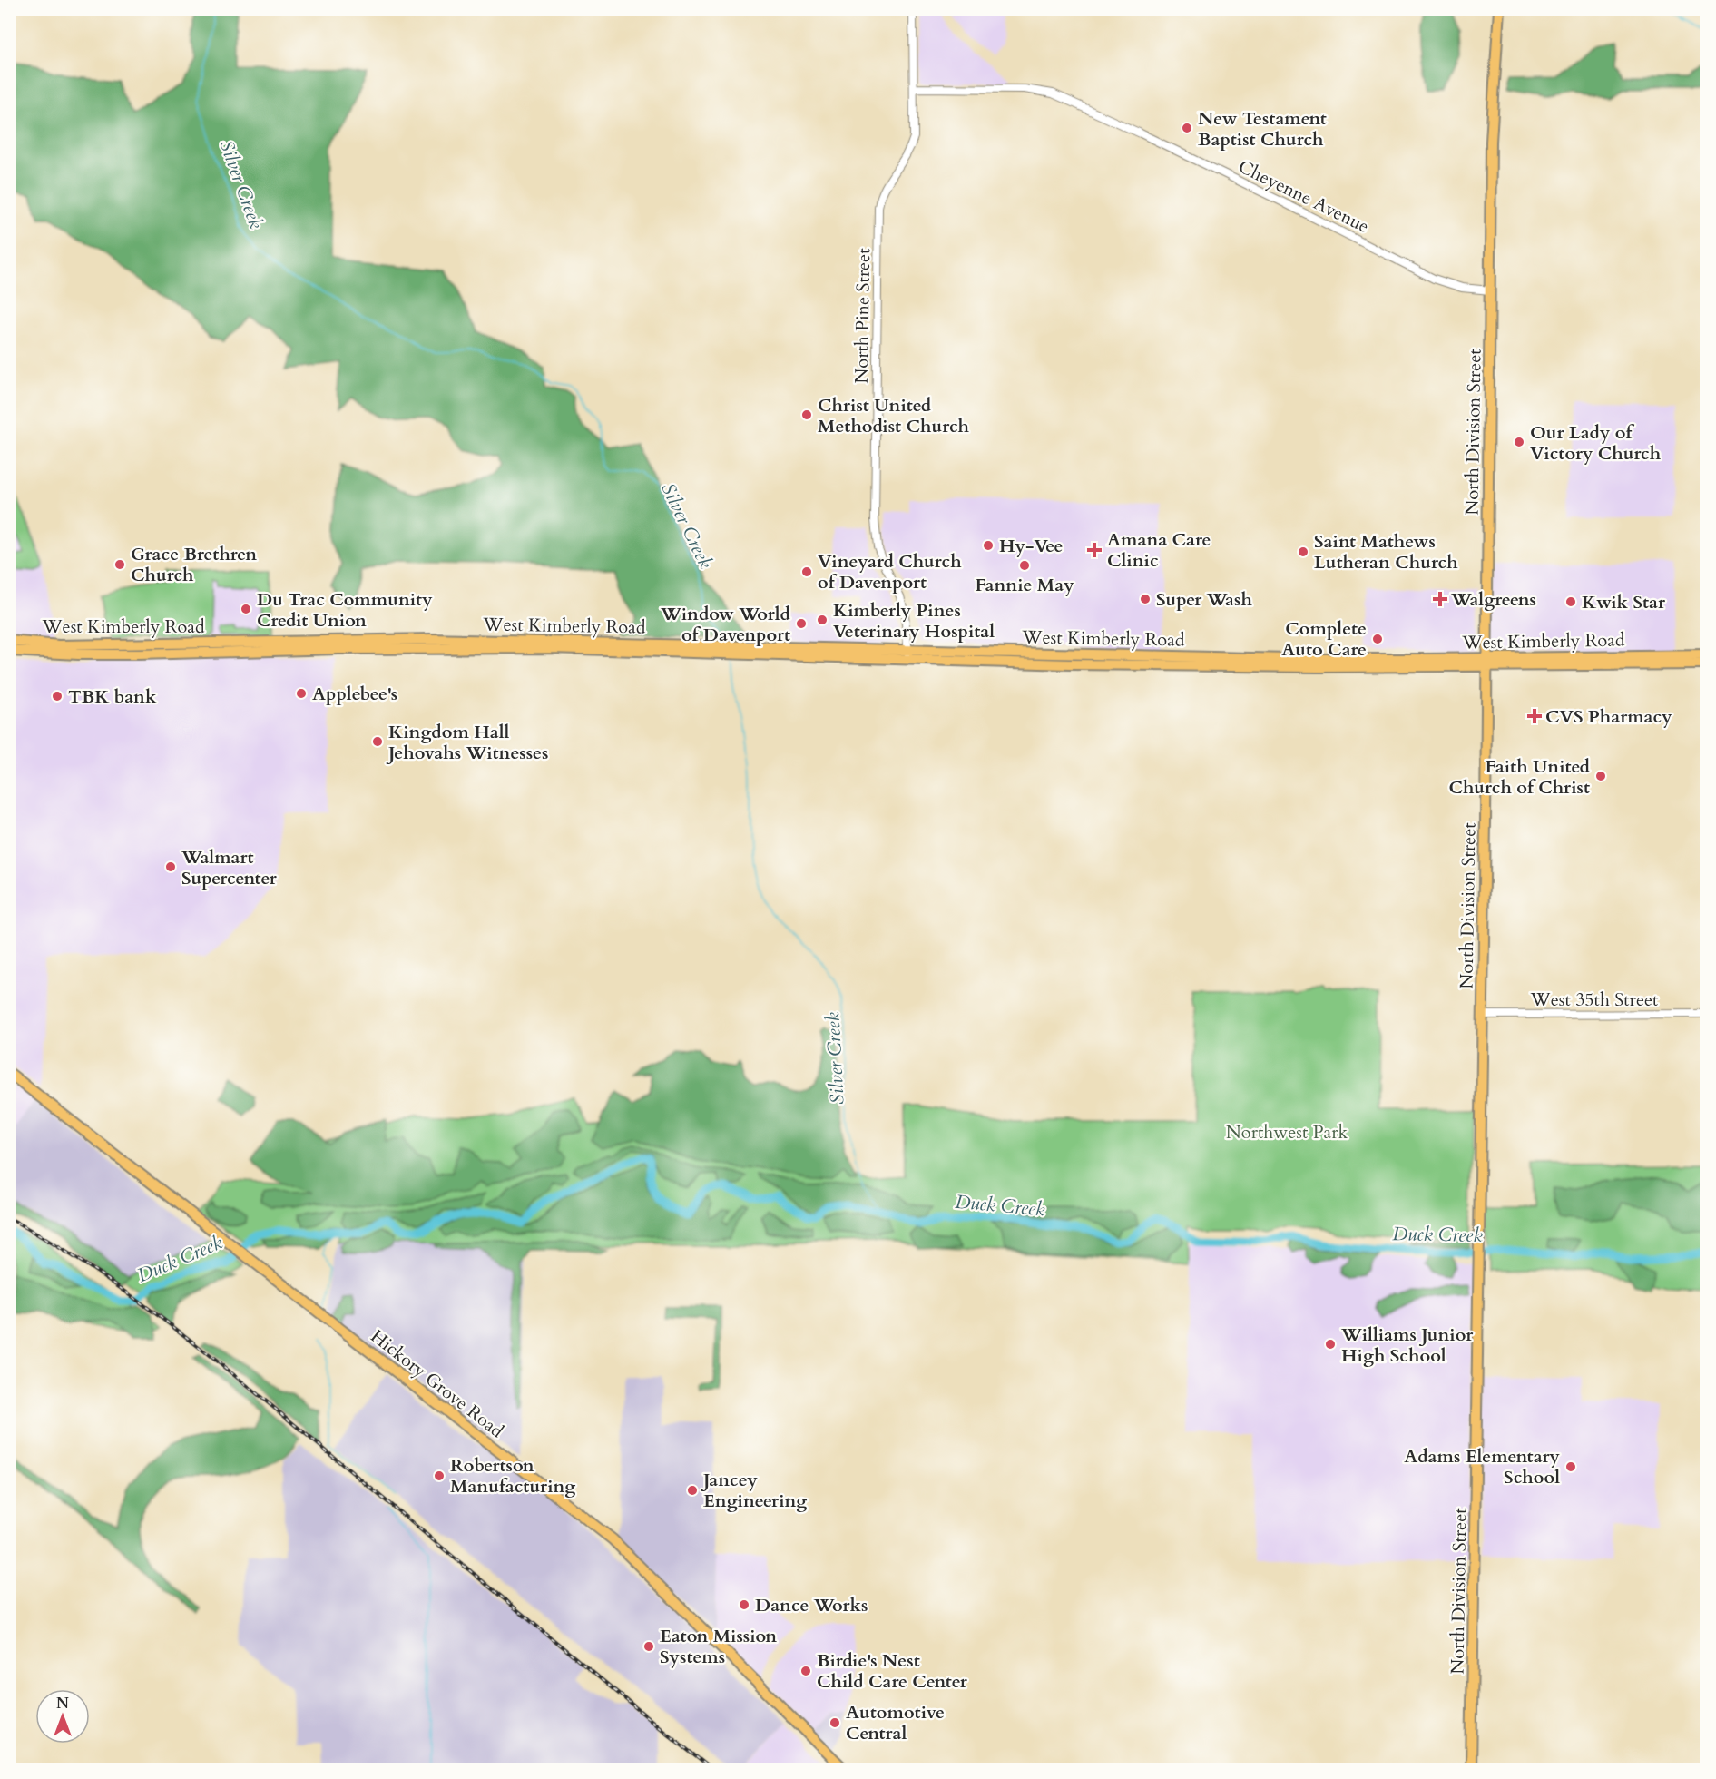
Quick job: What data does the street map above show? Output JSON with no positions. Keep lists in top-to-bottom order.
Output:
{
  "streets": {
    "main road": ["North Division Street", "West Kimberly Road", "Hickory Grove Road"],
    "street": ["Cheyenne Avenue", "North Pine Street", "West 35th Street"]
  },
  "crossings": [
    ["Cheyenne Avenue", "North Pine Street"],
    ["Cheyenne Avenue", "North Division Street"],
    ["North Pine Street", "West Kimberly Road"],
    ["North Division Street", "West Kimberly Road"],
    ["North Division Street", "West 35th Street"]
  ],
  "water": ["Silver Creek", "Duck Creek"],
  "parks": ["Northwest Park"],
  "places": {
    "other": [
      "New Testament Baptist Church",
      "Christ United Methodist Church",
      "Our Lady of Victory Church",
      "Hy-Vee",
      "Saint Mathews Lutheran Church",
      "Grace Brethren Church",
      "Fannie May",
      "Vineyard Church of Davenport",
      "Super Wash",
      "Kwik Star",
      "Du Trac Community Credit Union",
      "Kimberly Pines Veterinary Hospital",
      "Window World of Davenport",
      "Complete Auto Care",
      "Applebee's",
      "TBK bank",
      "Kingdom Hall Jehovahs Witnesses",
      "Faith United Church of Christ",
      "Walmart Supercenter",
      "Williams Junior High School",
      "Adams Elementary School",
      "Robertson Manufacturing",
      "Jancey Engineering",
      "Dance Works",
      "Eaton Mission Systems",
      "Birdie's Nest Child Care Center",
      "Automotive Central"
    ],
    "health": ["Amana Care Clinic", "Walgreens", "CVS Pharmacy"]
  },
  "north": "top"
}
